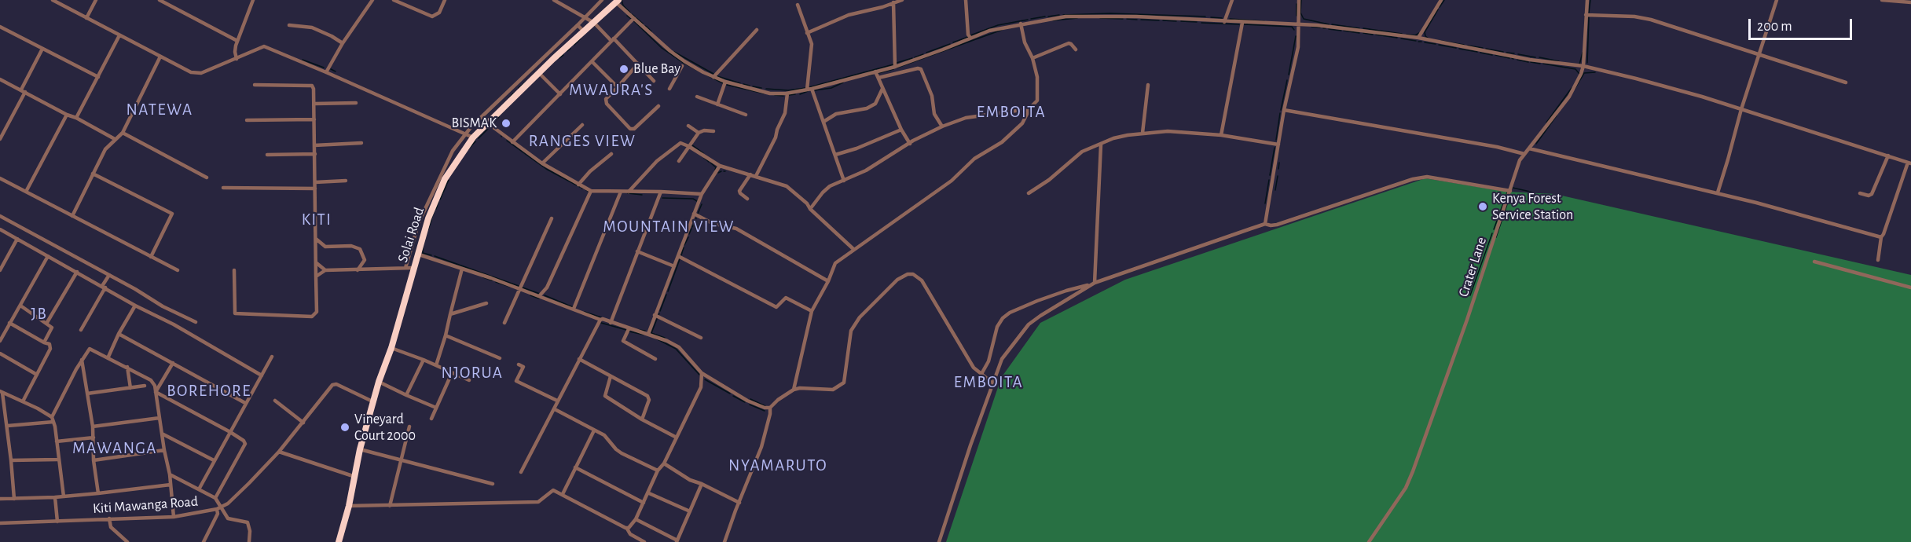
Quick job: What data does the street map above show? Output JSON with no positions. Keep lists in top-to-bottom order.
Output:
{
  "streets": {
    "highway": ["Solai Road"],
    "street": ["Crater Lane", "Kiti Mawanga Road"]
  },
  "districts": [
    "MWAURA'S",
    "NATEWA",
    "EMBOITA",
    "RANGES VIEW",
    "KITI",
    "MOUNTAIN VIEW",
    "JB",
    "NJORUA",
    "EMBOITA",
    "BOREHORE",
    "MAWANGA",
    "NYAMARUTO"
  ],
  "places": [
    "Blue Bay",
    "BISMAK",
    "Kenya Forest Service Station",
    "Vineyard Court 2000"
  ],
  "scale_bar": "200 m"
}
